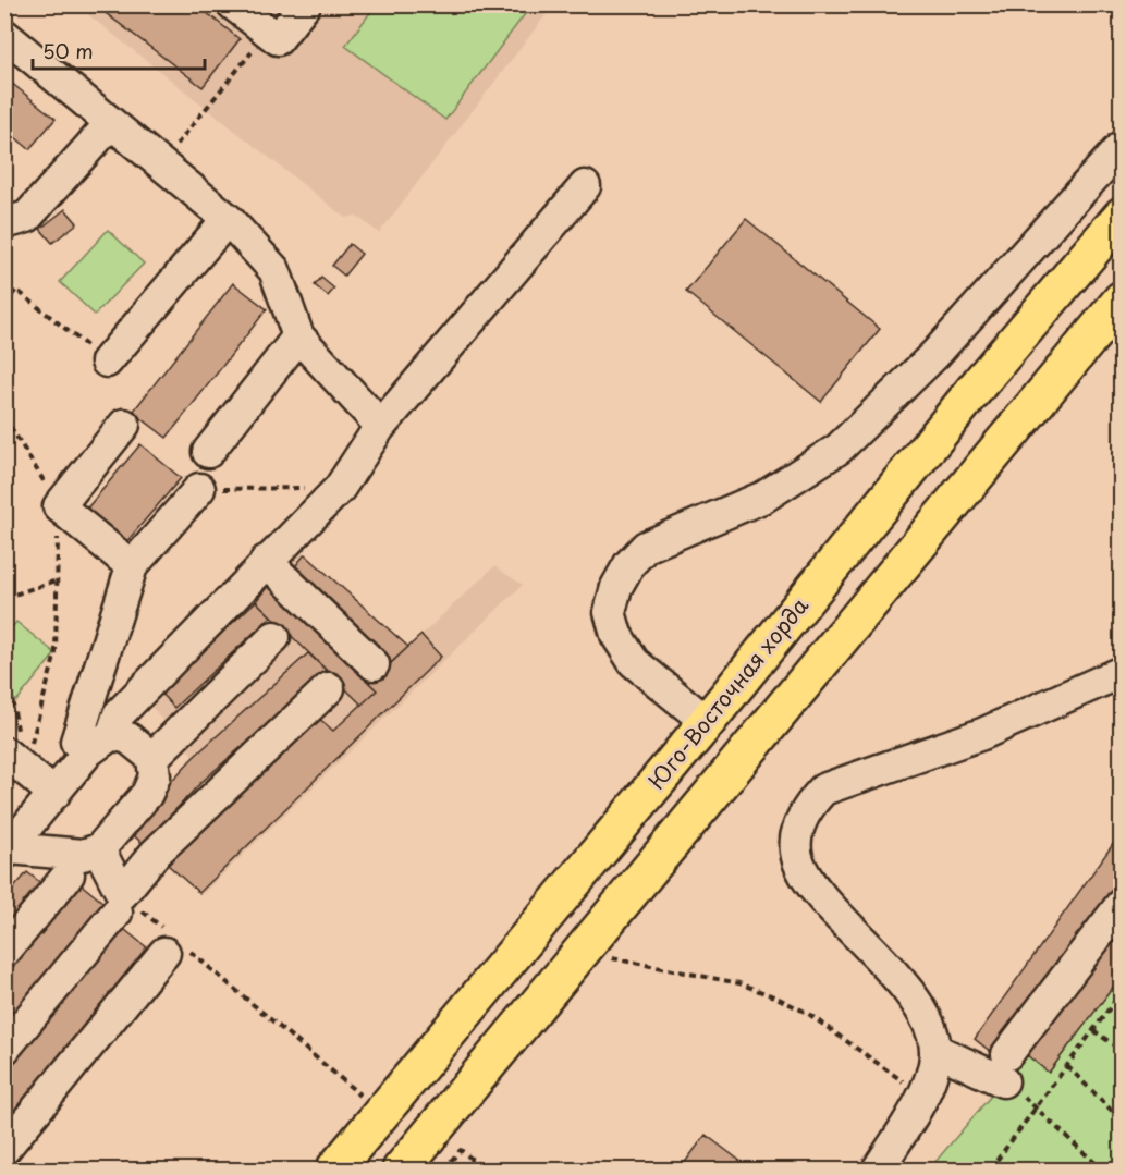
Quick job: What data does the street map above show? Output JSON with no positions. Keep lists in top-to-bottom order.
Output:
{
  "streets": {
    "main road": ["Юго-Восточная хорда"]
  },
  "scale_bar": "50 m"
}
